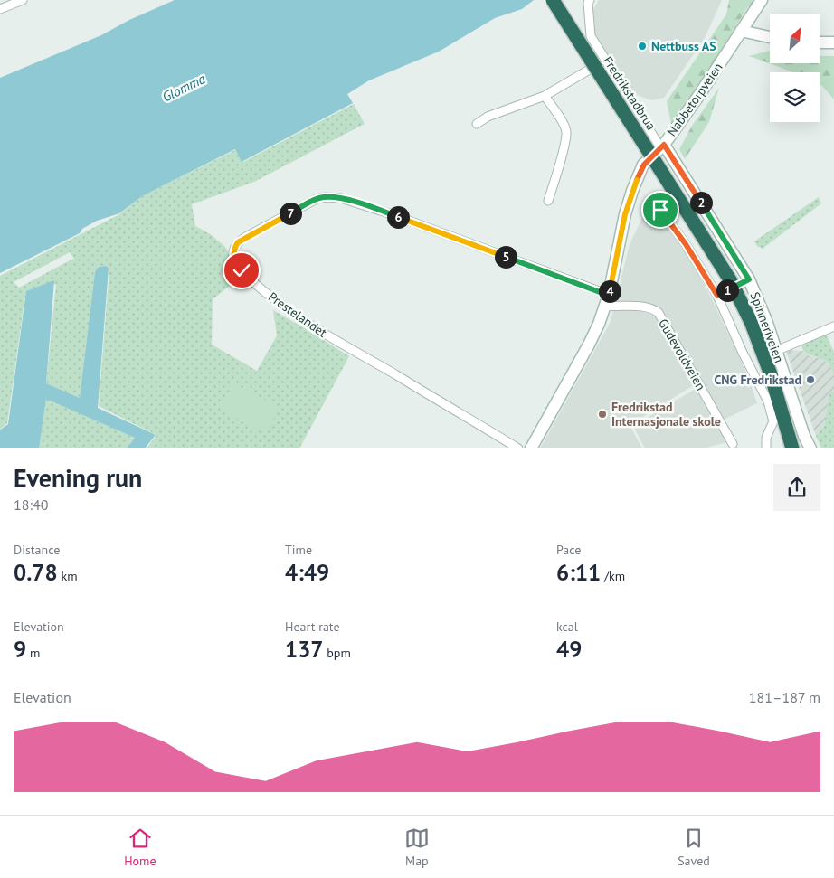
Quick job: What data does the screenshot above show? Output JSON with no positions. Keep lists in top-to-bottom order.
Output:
{
  "streets": {
    "highway": ["Fredrikstadbrua"],
    "main road": ["Nabbetorpveien", "Spinneriveien"],
    "street": ["Prestelandet", "Gudevoldveien"]
  },
  "crossings": [
    ["Nabbetorpveien", "Prestelandet"],
    ["Nabbetorpveien", "Spinneriveien"],
    ["Nabbetorpveien", "Gudevoldveien"],
    ["Prestelandet", "Gudevoldveien"]
  ],
  "water": ["Glomma"],
  "places": ["Nettbuss AS", "CNG Fredrikstad", "Fredrikstad Internasjonale skole"],
  "north": "top right",
  "page": {
    "pins": [
      "2",
      "7",
      "6",
      "5",
      "1",
      "4"
    ],
    "heading": ["Evening run", "18:40"],
    "stats": [
      ["Distance", "0.78 km"],
      ["Time", "4:49"],
      ["Pace", "6:11 /km"],
      ["Elevation", "9 m"],
      ["Heart rate", "137 bpm"],
      ["kcal", "49"]
    ],
    "chart": ["Elevation", "181–187 m"],
    "tabs": ["Home", "Map", "Saved"]
  }
}
